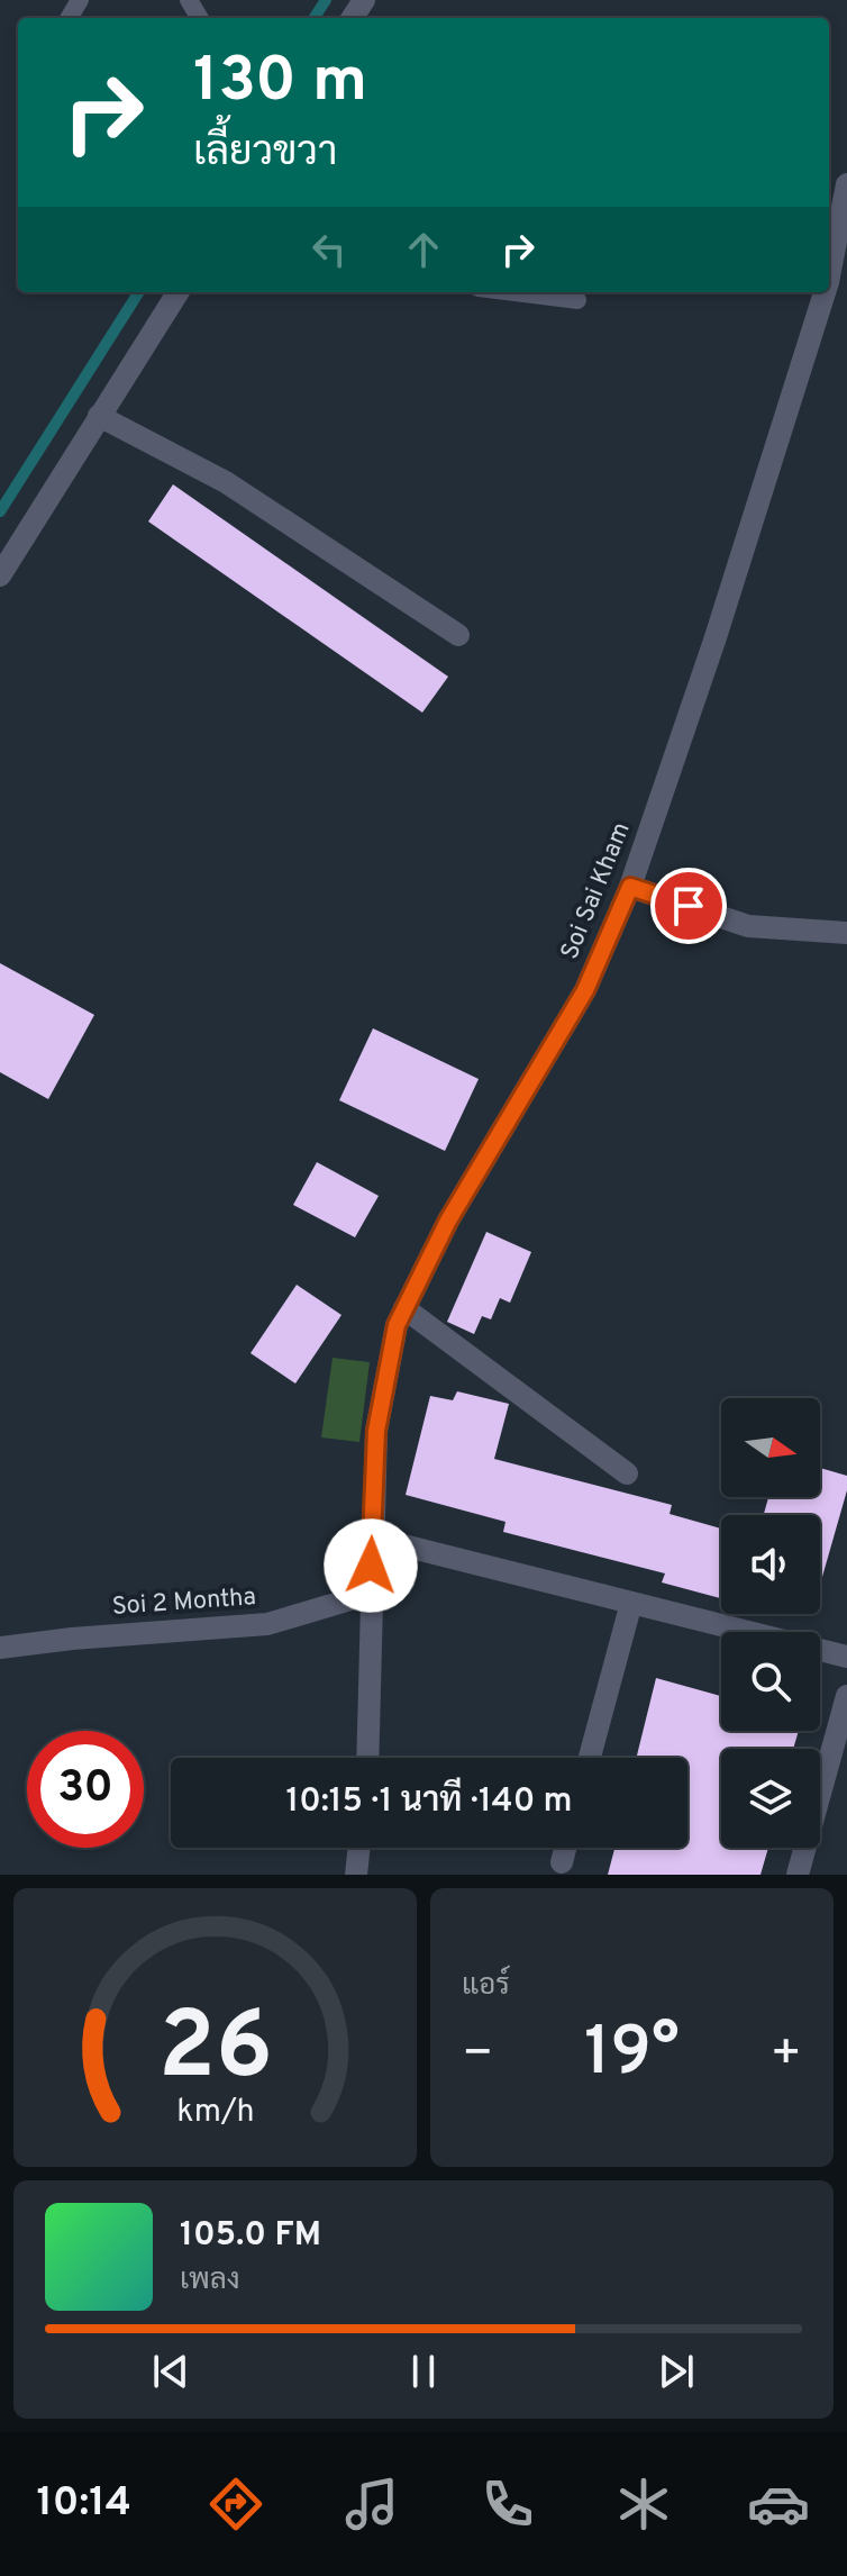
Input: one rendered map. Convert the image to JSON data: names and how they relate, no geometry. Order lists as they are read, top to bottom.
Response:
{
  "streets": {
    "street": ["Soi Sai Kham", "Soi 2 Montha"]
  },
  "crossings": [
    ["Soi Sai Kham", "Soi 2 Montha"]
  ],
  "north": "right",
  "page": {
    "turn": ["130 m", "เลี้ยวขวา"],
    "limit": "30",
    "trip": "10:15 · 1 นาที · 140 m",
    "tile": "แอร์",
    "heat": ["−", "19°", "+"],
    "song": ["105.0 FM", "เพลง"],
    "tabs": "10:14",
    "gauge": ["26", "km/h"]
  }
}
